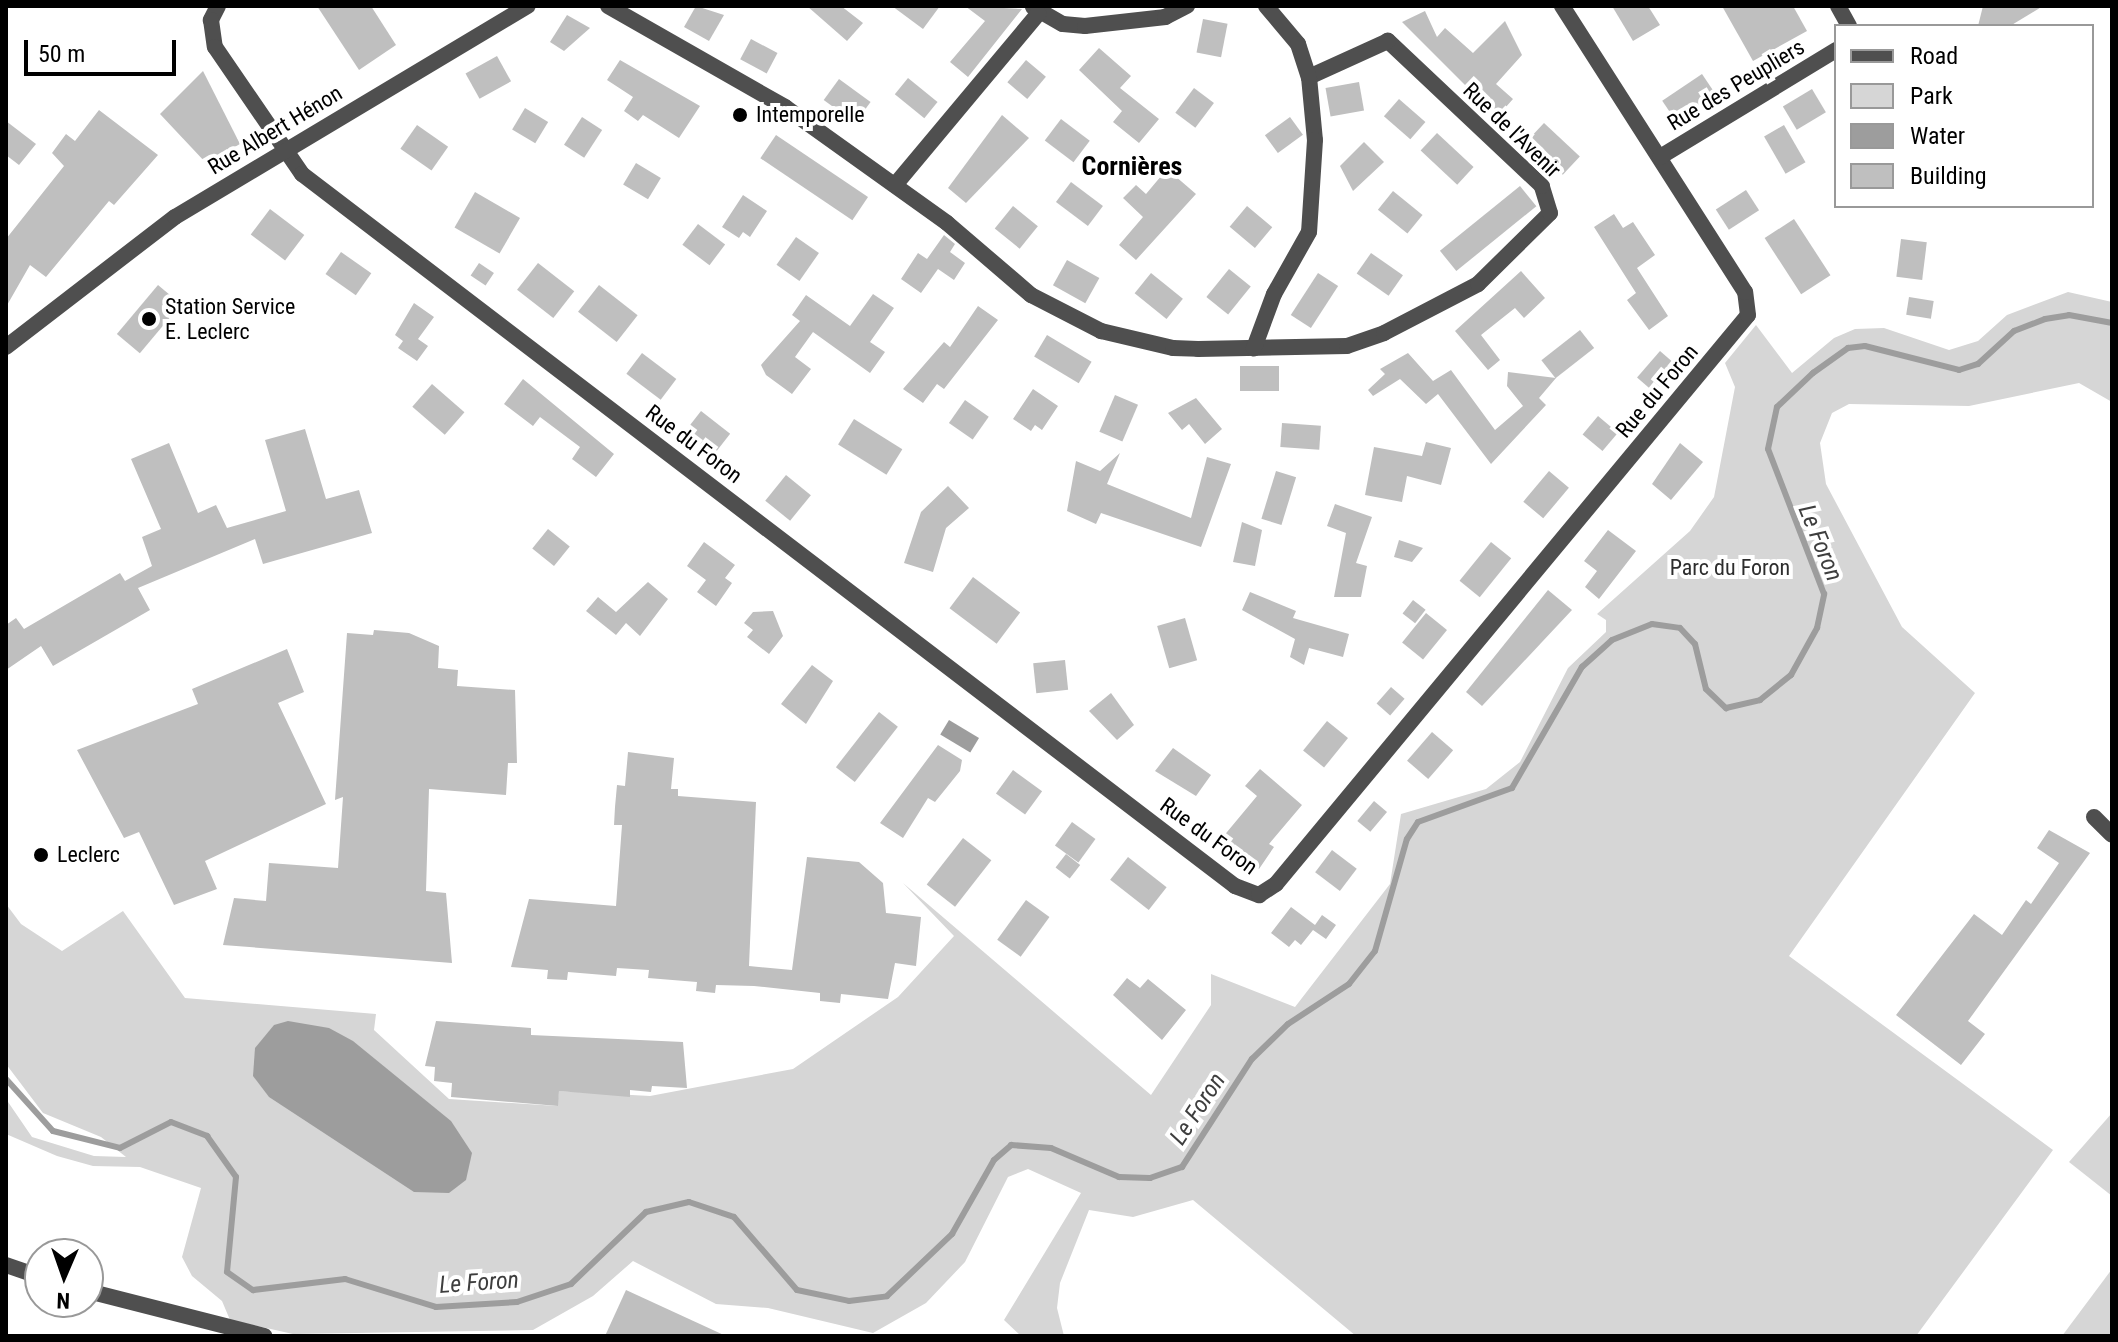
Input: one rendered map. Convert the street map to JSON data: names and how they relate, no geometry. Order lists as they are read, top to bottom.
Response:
{
  "streets": {
    "street": [
      "Rue des Peupliers",
      "Rue Albert Hénon",
      "Rue de l'Avenir",
      "Rue du Foron"
    ]
  },
  "crossings": [
    ["Rue des Peupliers", "Rue du Foron"],
    ["Rue Albert Hénon", "Rue du Foron"]
  ],
  "districts": ["Cornières"],
  "water": ["Le Foron"],
  "parks": ["Parc du Foron"],
  "places": ["Intemporelle", "Station Service E. Leclerc", "Leclerc"],
  "legend": [
    "Road",
    "Park",
    "Water",
    "Building"
  ],
  "scale_bar": "50 m",
  "north": "bottom"
}
